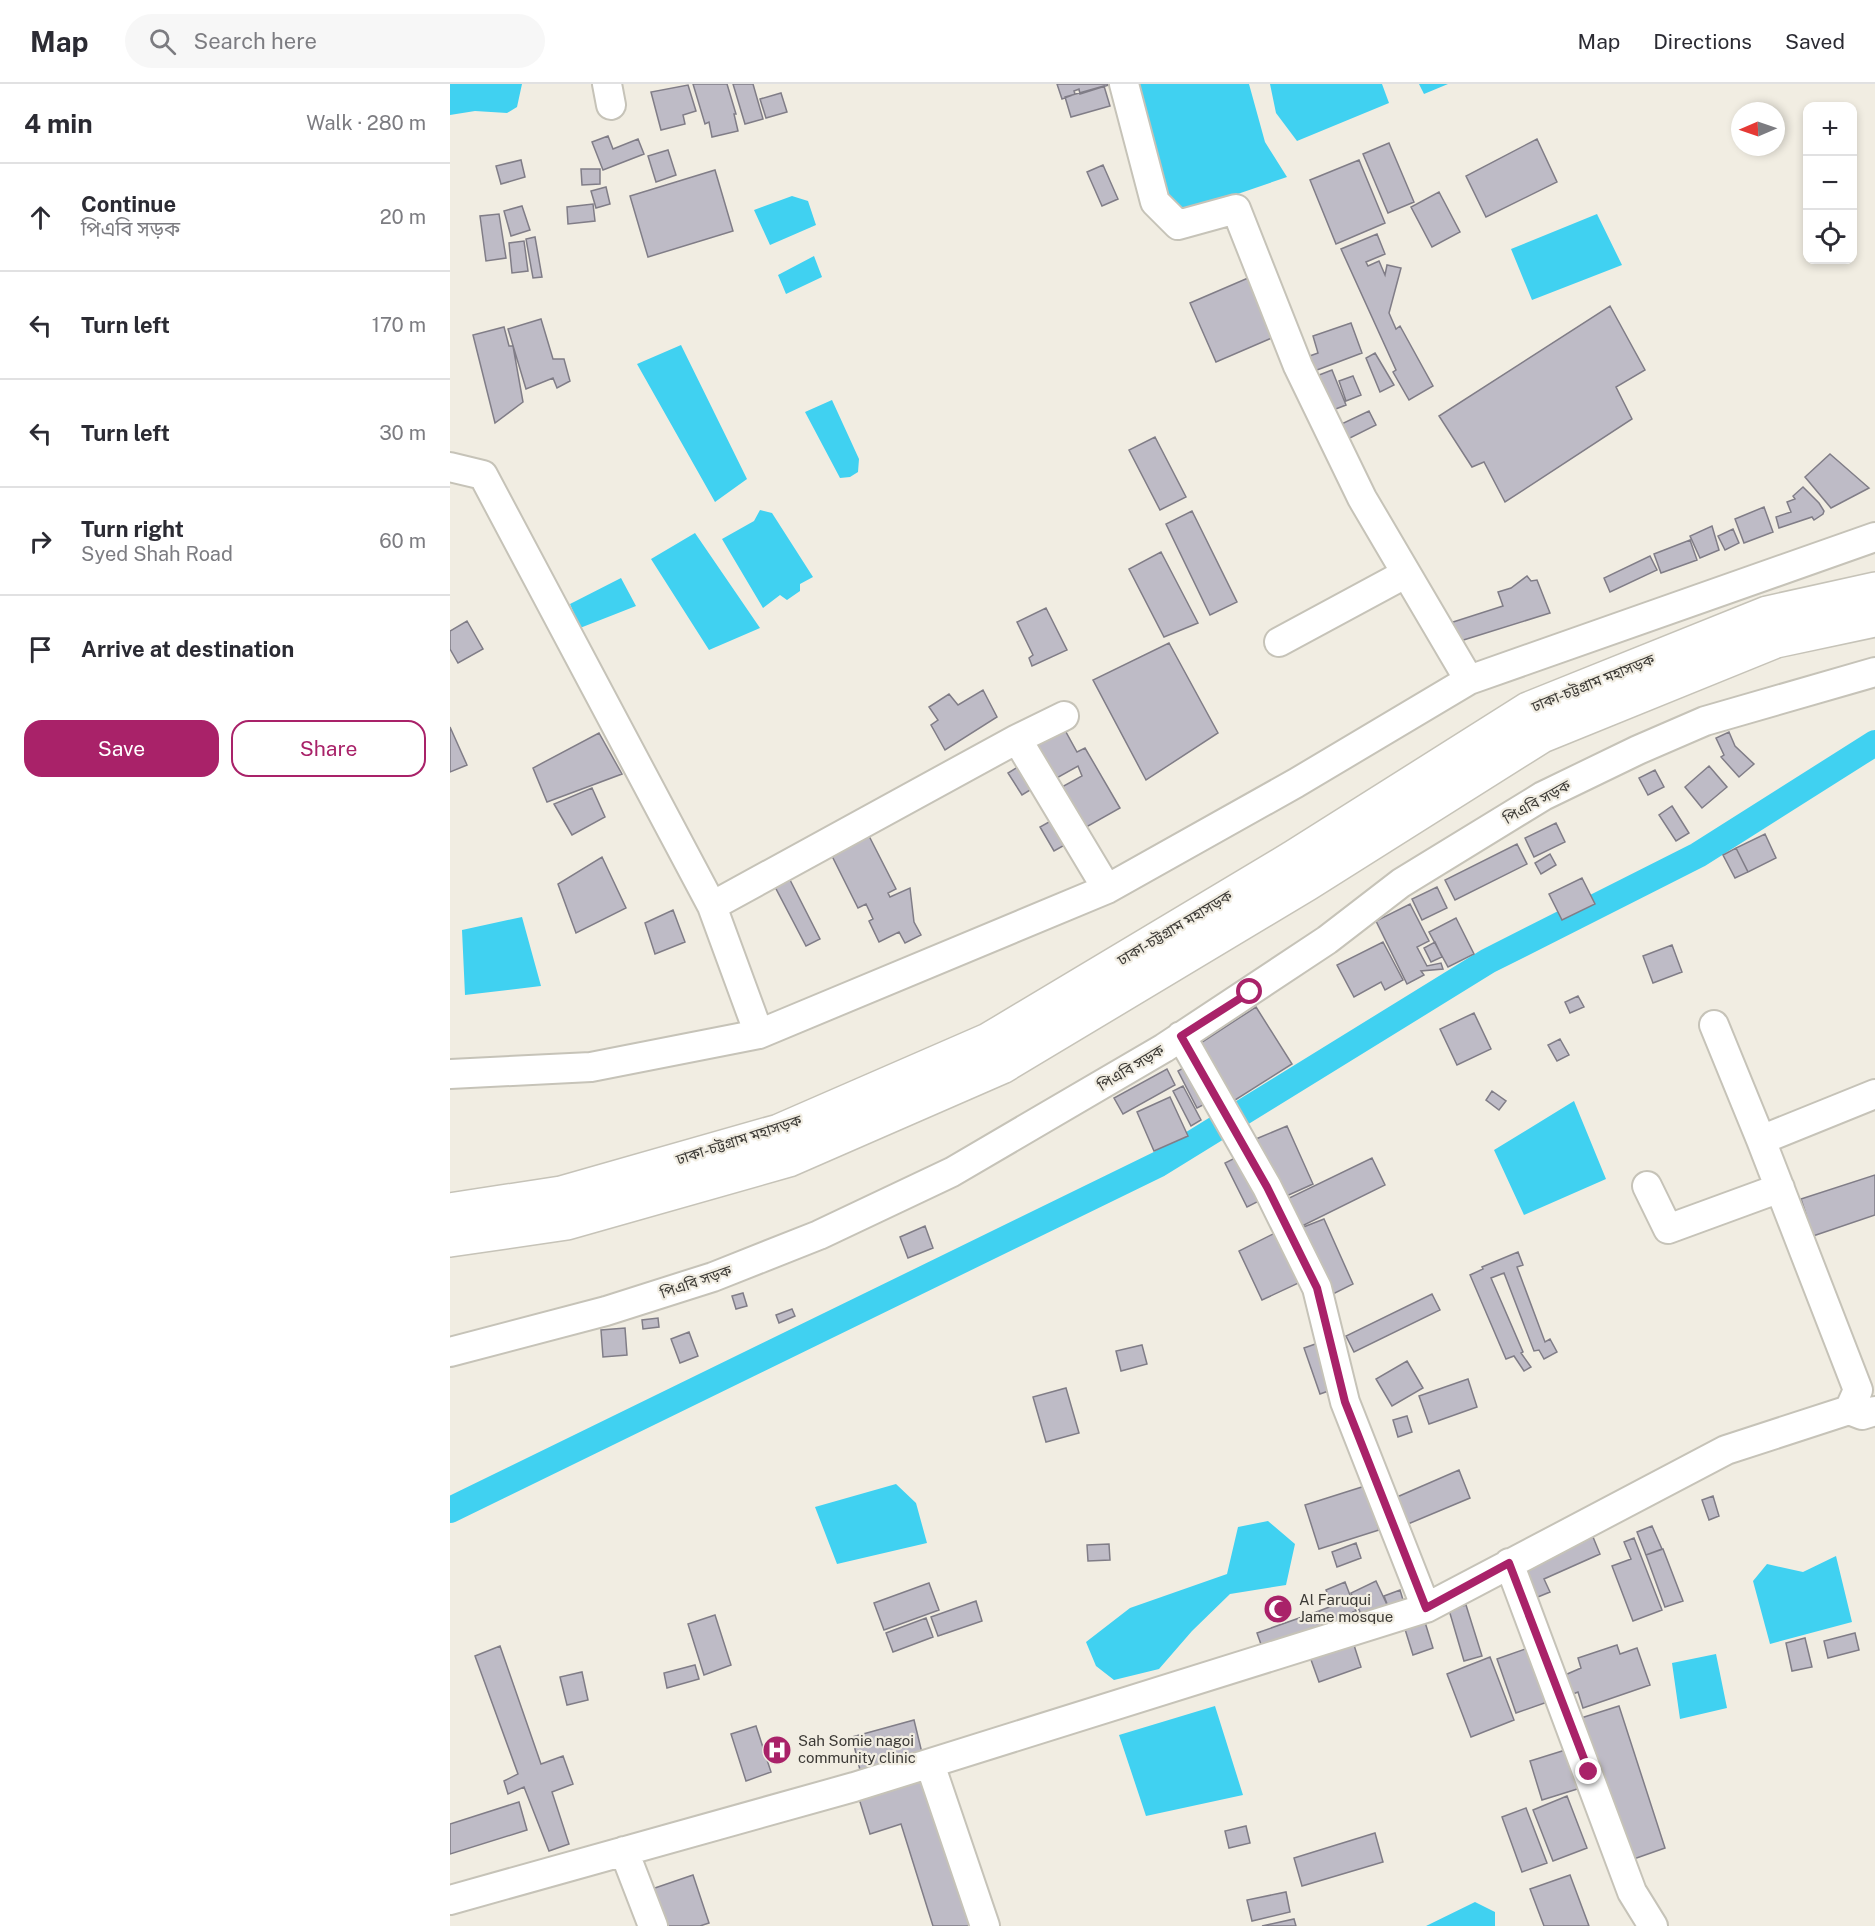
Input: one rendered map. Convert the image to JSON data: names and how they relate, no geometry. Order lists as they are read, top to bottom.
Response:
{
  "streets": {
    "highway": ["ঢাকা-চট্টগ্রাম মহাসড়ক"],
    "street": ["পিএবি সড়ক"]
  },
  "places": {
    "mosque": ["Al Faruqui Jame mosque"],
    "hospital": ["Sah Somie nagoi community clinic"]
  },
  "north": "left",
  "page": {
    "header": "Map",
    "search": "Search here",
    "nav": ["Map", "Directions", "Saved"],
    "heading": ["4 min", "Walk · 280 m"],
    "map_buttons": ["+", "−"],
    "list": [
      ["Continue", "পিএবি সড়ক", "20 m"],
      ["Turn left", "170 m"],
      ["Turn left", "30 m"],
      ["Turn right", "Syed Shah Road", "60 m"],
      "Arrive at destination"
    ],
    "buttons": ["Save", "Share"]
  }
}
